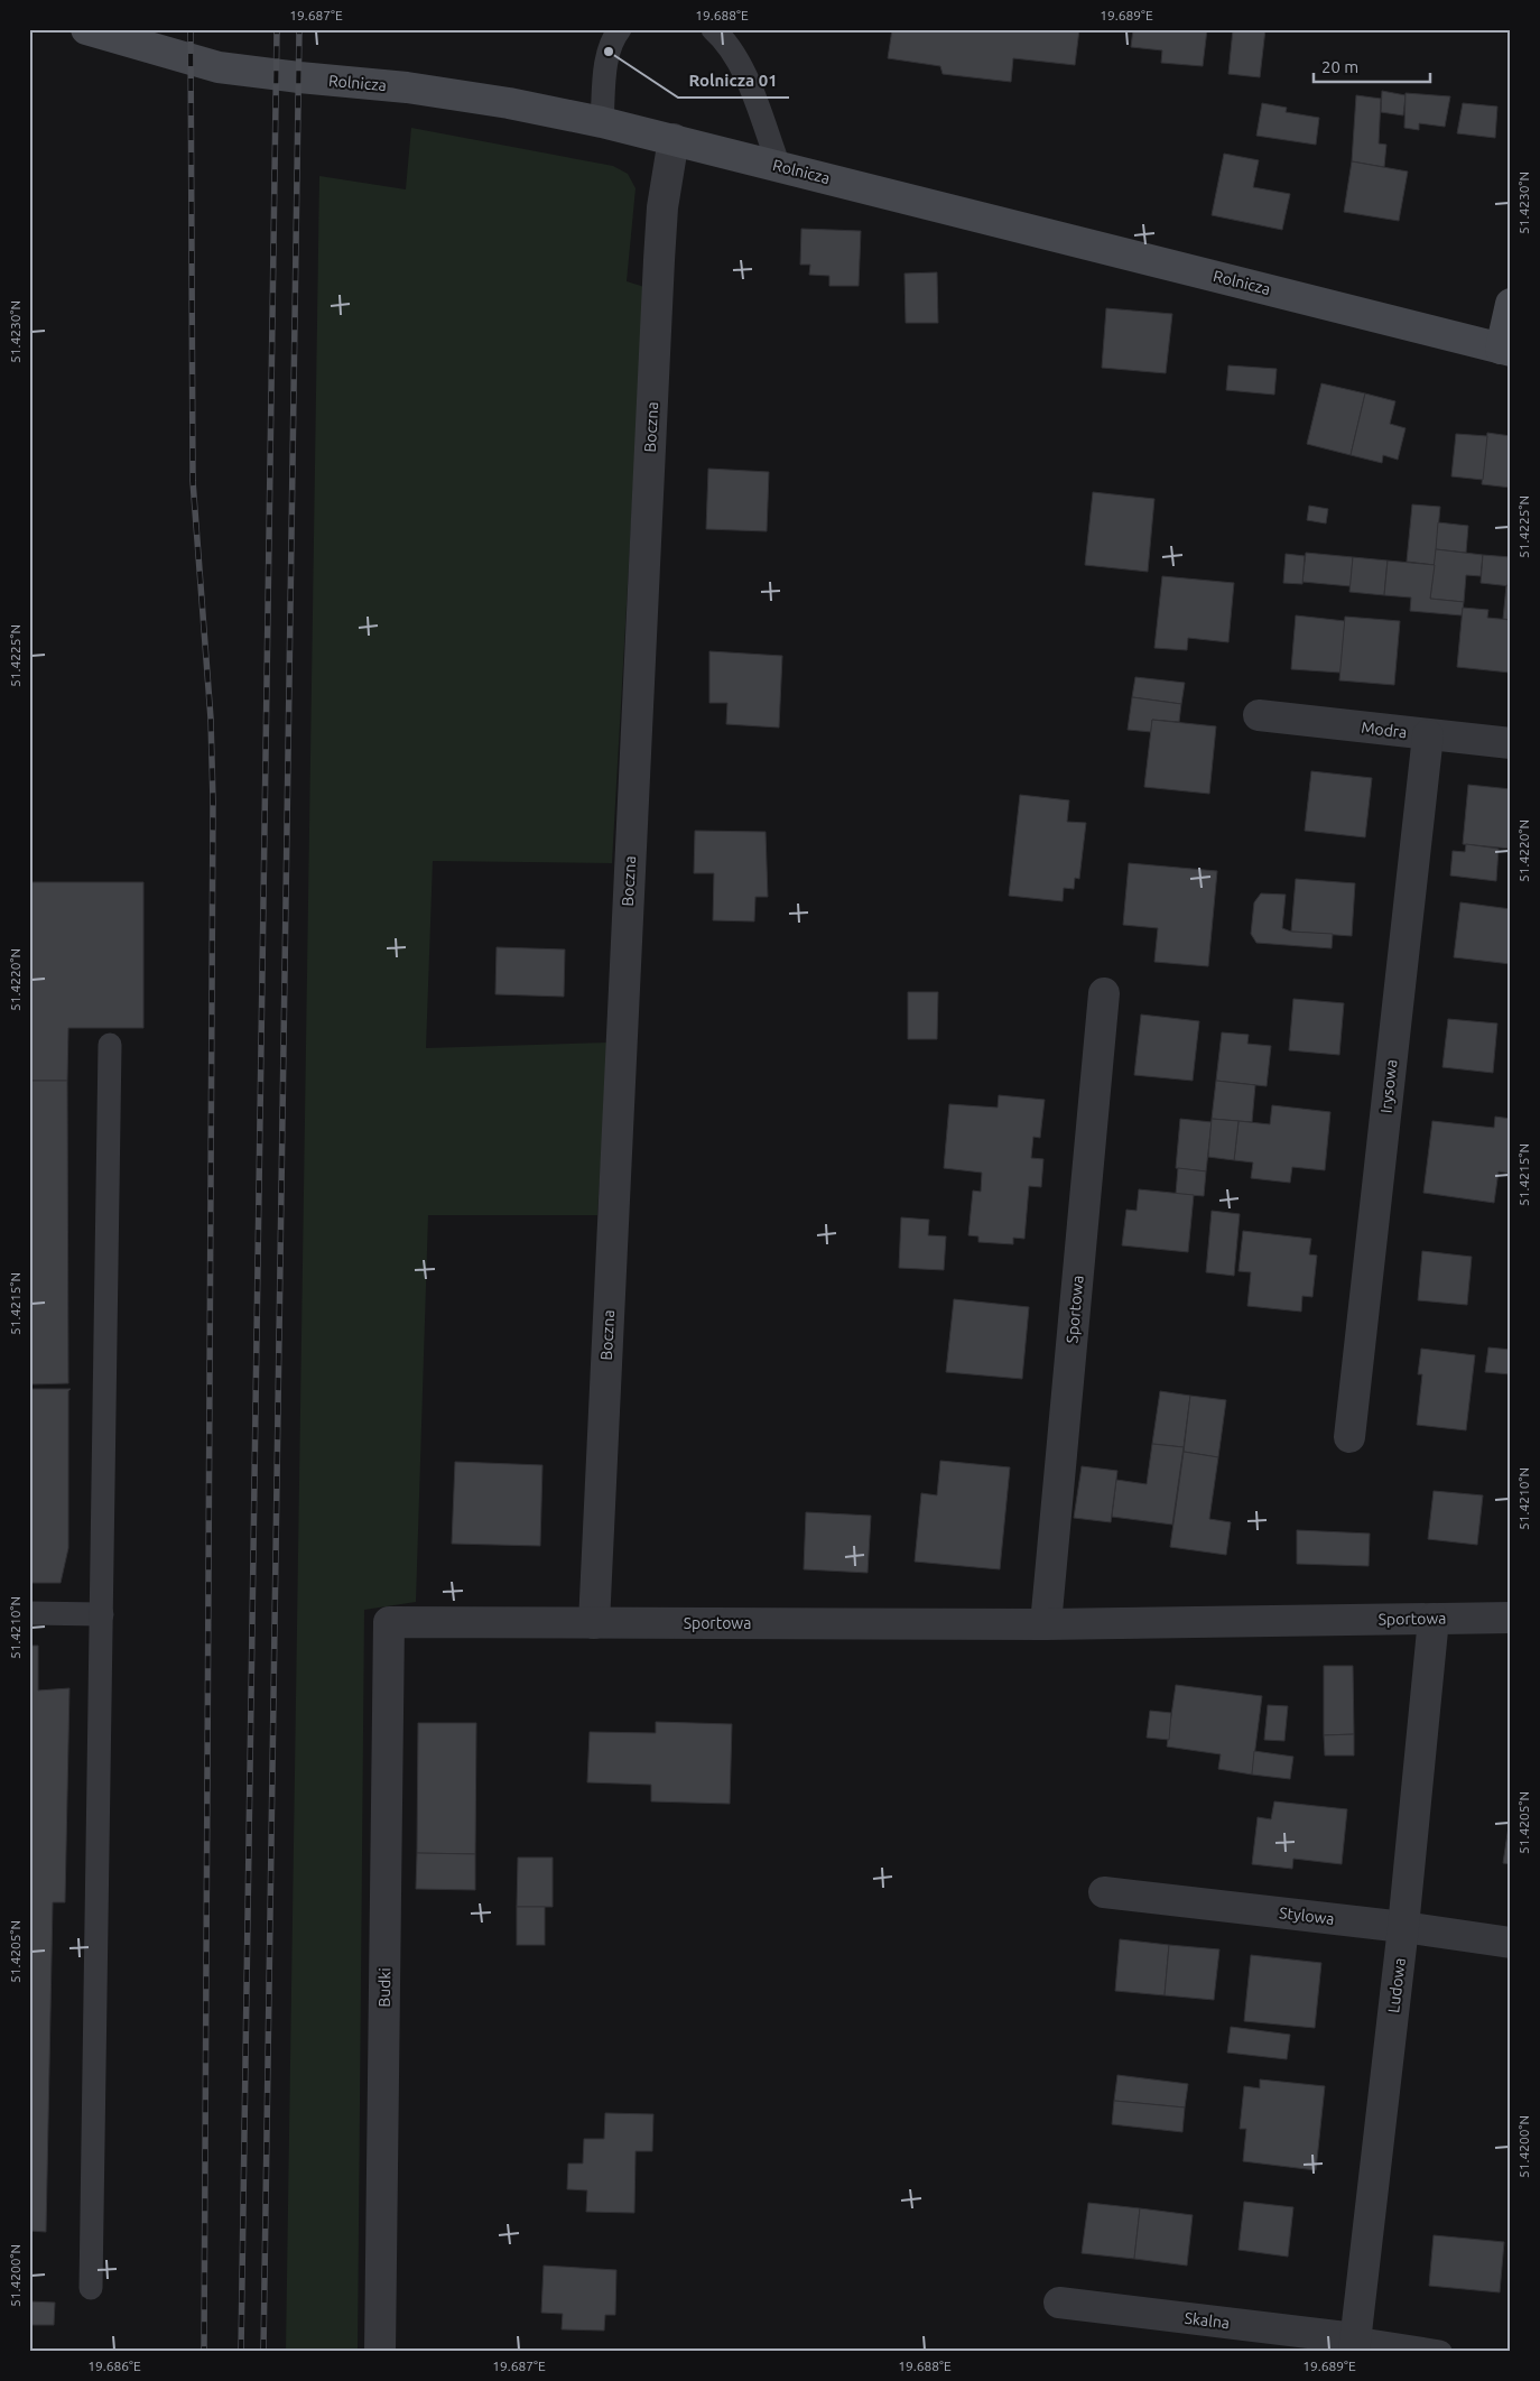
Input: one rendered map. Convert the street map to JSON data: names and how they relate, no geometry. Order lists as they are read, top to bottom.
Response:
{
  "streets": {
    "street": [
      "Rolnicza",
      "Boczna",
      "Modra",
      "Irysowa",
      "Sportowa",
      "Stylowa",
      "Ludowa",
      "Budki",
      "Skalna"
    ]
  },
  "crossings": [
    ["Rolnicza", "Boczna"],
    ["Boczna", "Sportowa"],
    ["Modra", "Irysowa"],
    ["Sportowa", "Ludowa"],
    ["Sportowa", "Budki"],
    ["Stylowa", "Ludowa"],
    ["Ludowa", "Skalna"]
  ],
  "places": ["Rolnicza 01"],
  "scale_bar": "20 m",
  "coordinates": [
    "19.687°E",
    "19.688°E",
    "19.689°E",
    "51.4230°N",
    "51.4225°N",
    "51.4220°N",
    "51.4215°N",
    "51.4210°N",
    "51.4205°N",
    "51.4200°N",
    "19.686°E"
  ]
}
